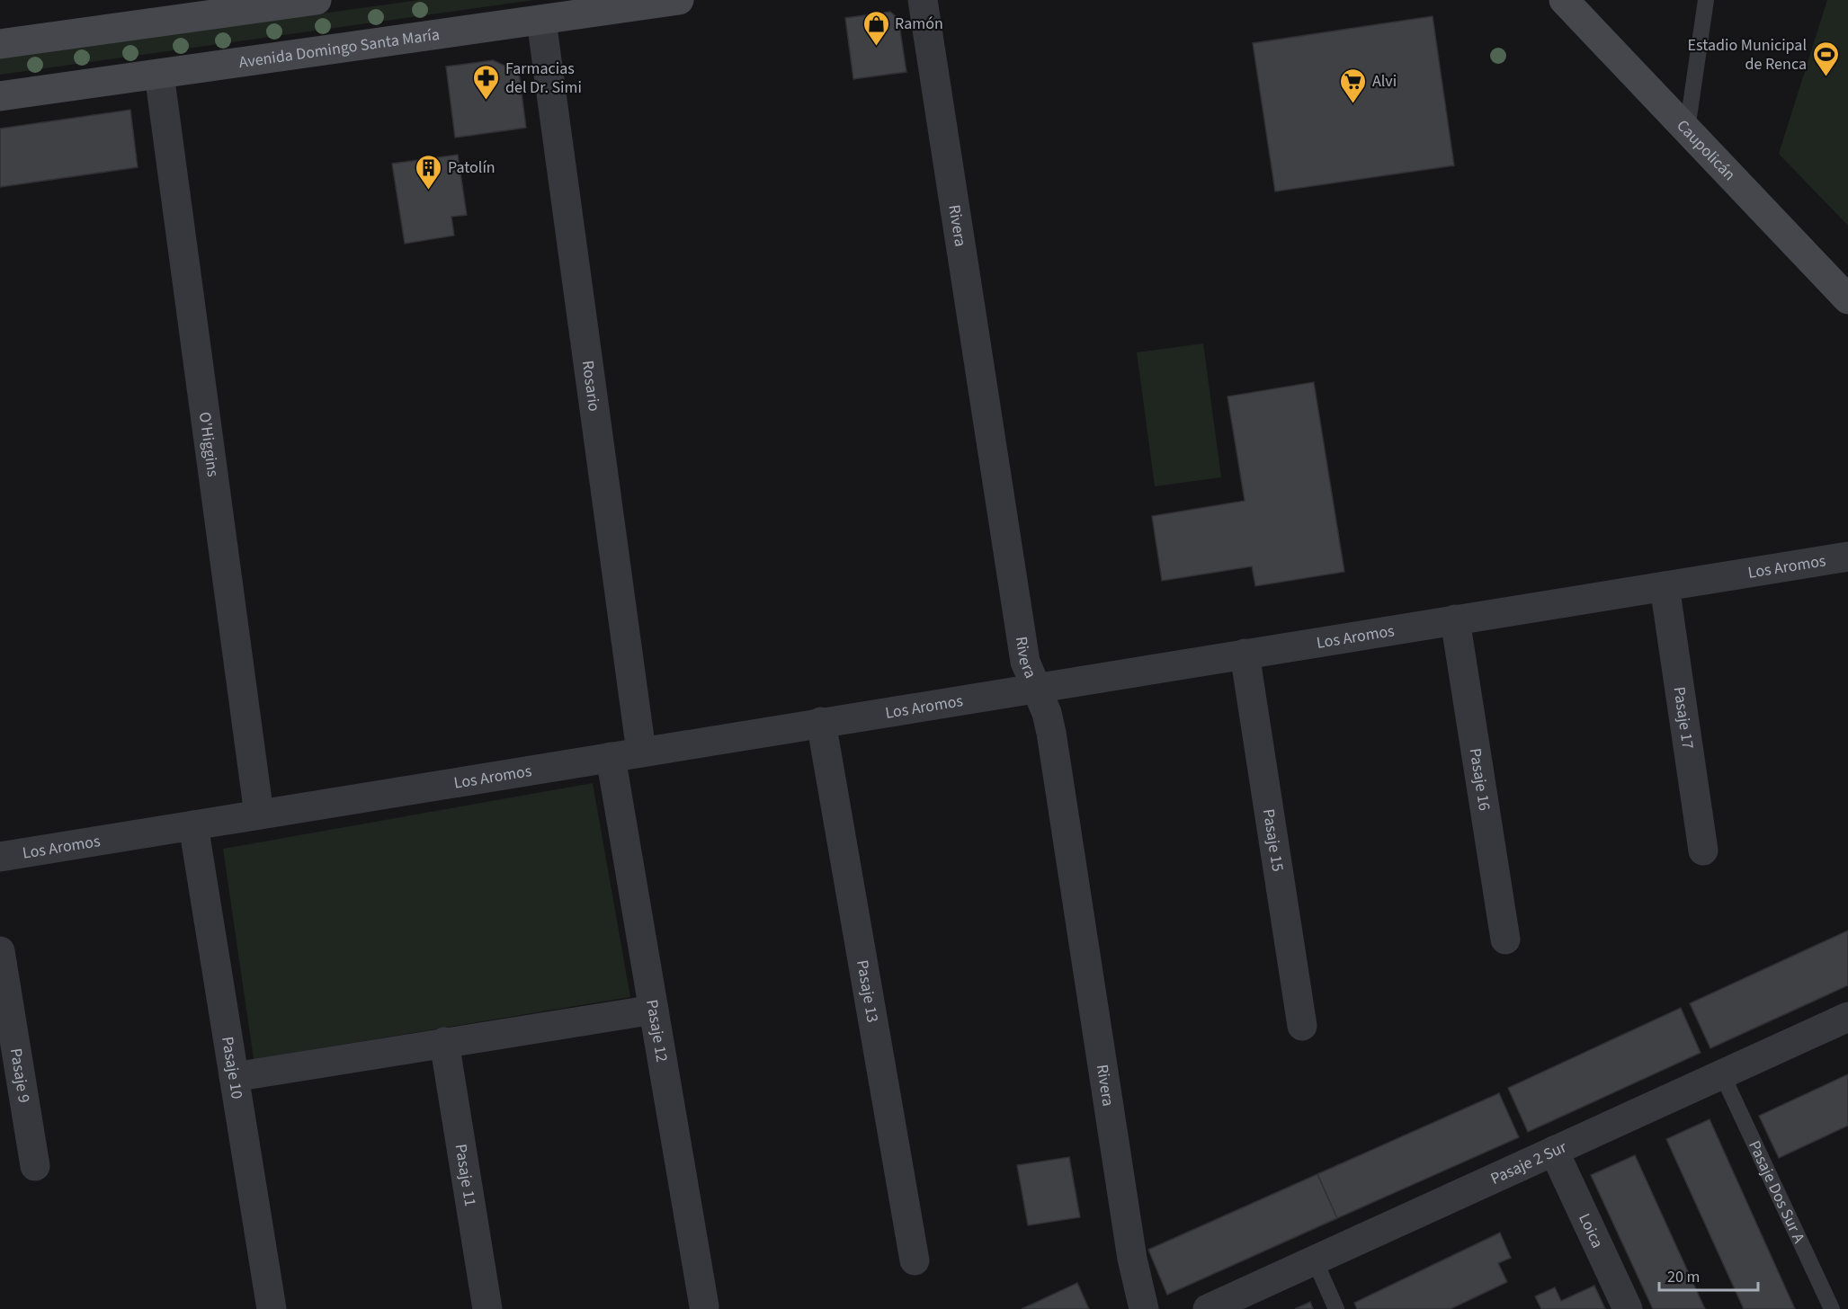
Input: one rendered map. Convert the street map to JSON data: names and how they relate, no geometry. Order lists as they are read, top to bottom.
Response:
{
  "streets": {
    "main road": ["Avenida Domingo Santa María", "Caupolicán"],
    "street": [
      "Rivera",
      "Rosario",
      "O'Higgins",
      "Los Aromos",
      "Pasaje 17",
      "Pasaje 16",
      "Pasaje 15",
      "Pasaje 13",
      "Pasaje 12",
      "Pasaje 10",
      "Pasaje 9",
      "Pasaje 2 Sur",
      "Pasaje 11",
      "Loica"
    ],
    "lane": ["Pasaje Dos Sur A"]
  },
  "crossings": [
    ["Avenida Domingo Santa María", "Rosario"],
    ["Avenida Domingo Santa María", "O'Higgins"],
    ["Rivera", "Los Aromos"],
    ["Rosario", "Los Aromos"],
    ["O'Higgins", "Los Aromos"],
    ["Los Aromos", "Pasaje 17"],
    ["Los Aromos", "Pasaje 16"],
    ["Los Aromos", "Pasaje 15"],
    ["Los Aromos", "Pasaje 13"],
    ["Los Aromos", "Pasaje 12"],
    ["Los Aromos", "Pasaje 10"],
    ["Pasaje 2 Sur", "Pasaje Dos Sur A"],
    ["Pasaje 2 Sur", "Loica"]
  ],
  "places": {
    "shop": ["Ramón"],
    "sports": ["Estadio Municipal de Renca"],
    "pharmacy": ["Farmacias del Dr. Simi"],
    "supermarket": ["Alvi"],
    "building": ["Patolín"]
  },
  "scale_bar": "20 m"
}
